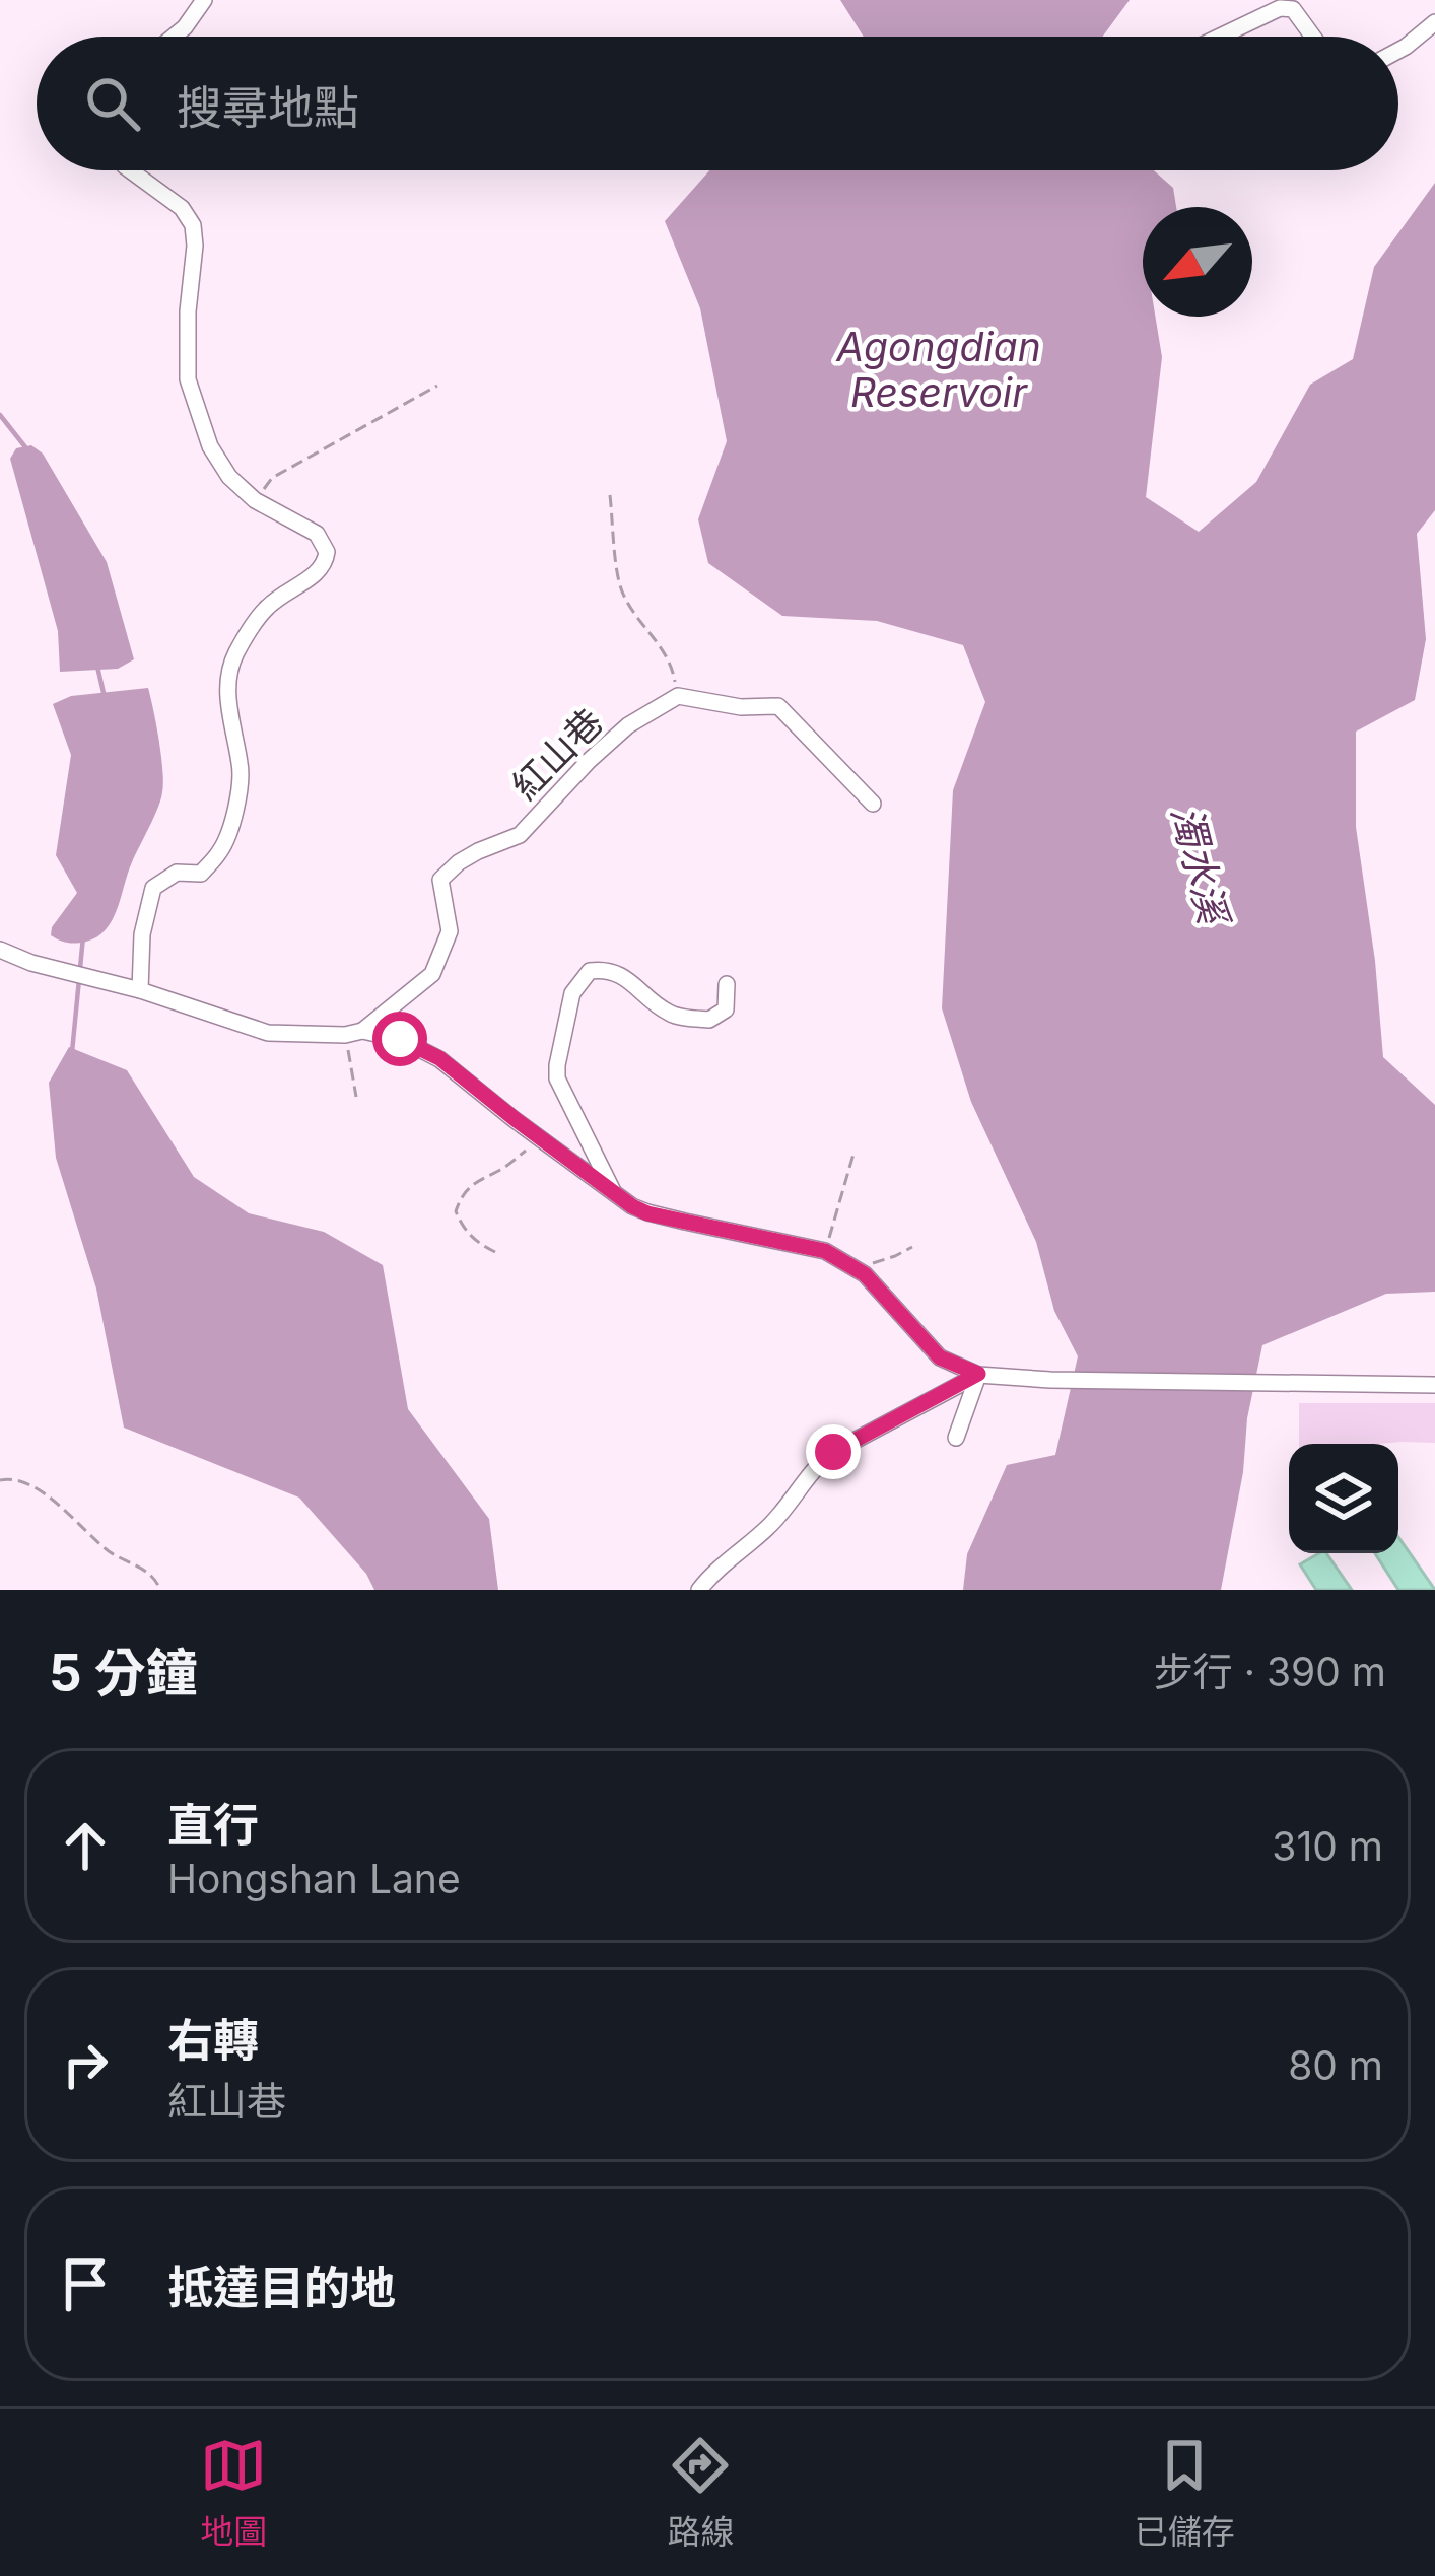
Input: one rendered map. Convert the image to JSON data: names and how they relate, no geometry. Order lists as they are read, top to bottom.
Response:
{
  "streets": {
    "street": ["紅山巷"]
  },
  "water": ["Agongdian Reservoir", "濁水溪"],
  "north": "bottom left",
  "page": {
    "search": "搜尋地點",
    "heading": ["5 分鐘", "步行 · 390 m"],
    "list": [
      ["直行", "Hongshan Lane", "310 m"],
      ["右轉", "紅山巷", "80 m"],
      "抵達目的地"
    ],
    "nav": ["地圖", "路線", "已儲存"]
  }
}
